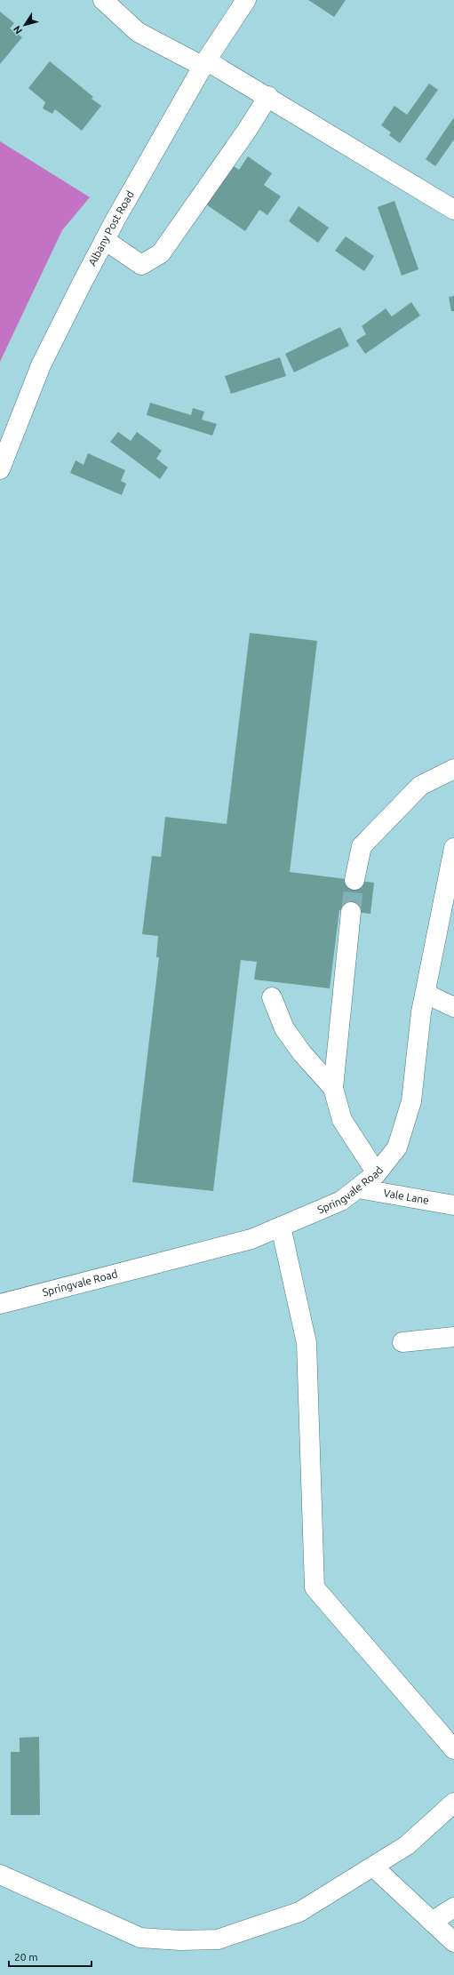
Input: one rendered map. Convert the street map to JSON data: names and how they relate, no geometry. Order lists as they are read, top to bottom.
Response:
{
  "streets": {
    "street": ["Albany Post Road", "Springvale Road", "Vale Lane"]
  },
  "crossings": [
    ["Springvale Road", "Vale Lane"]
  ],
  "scale_bar": "20 m",
  "north": "bottom left"
}
